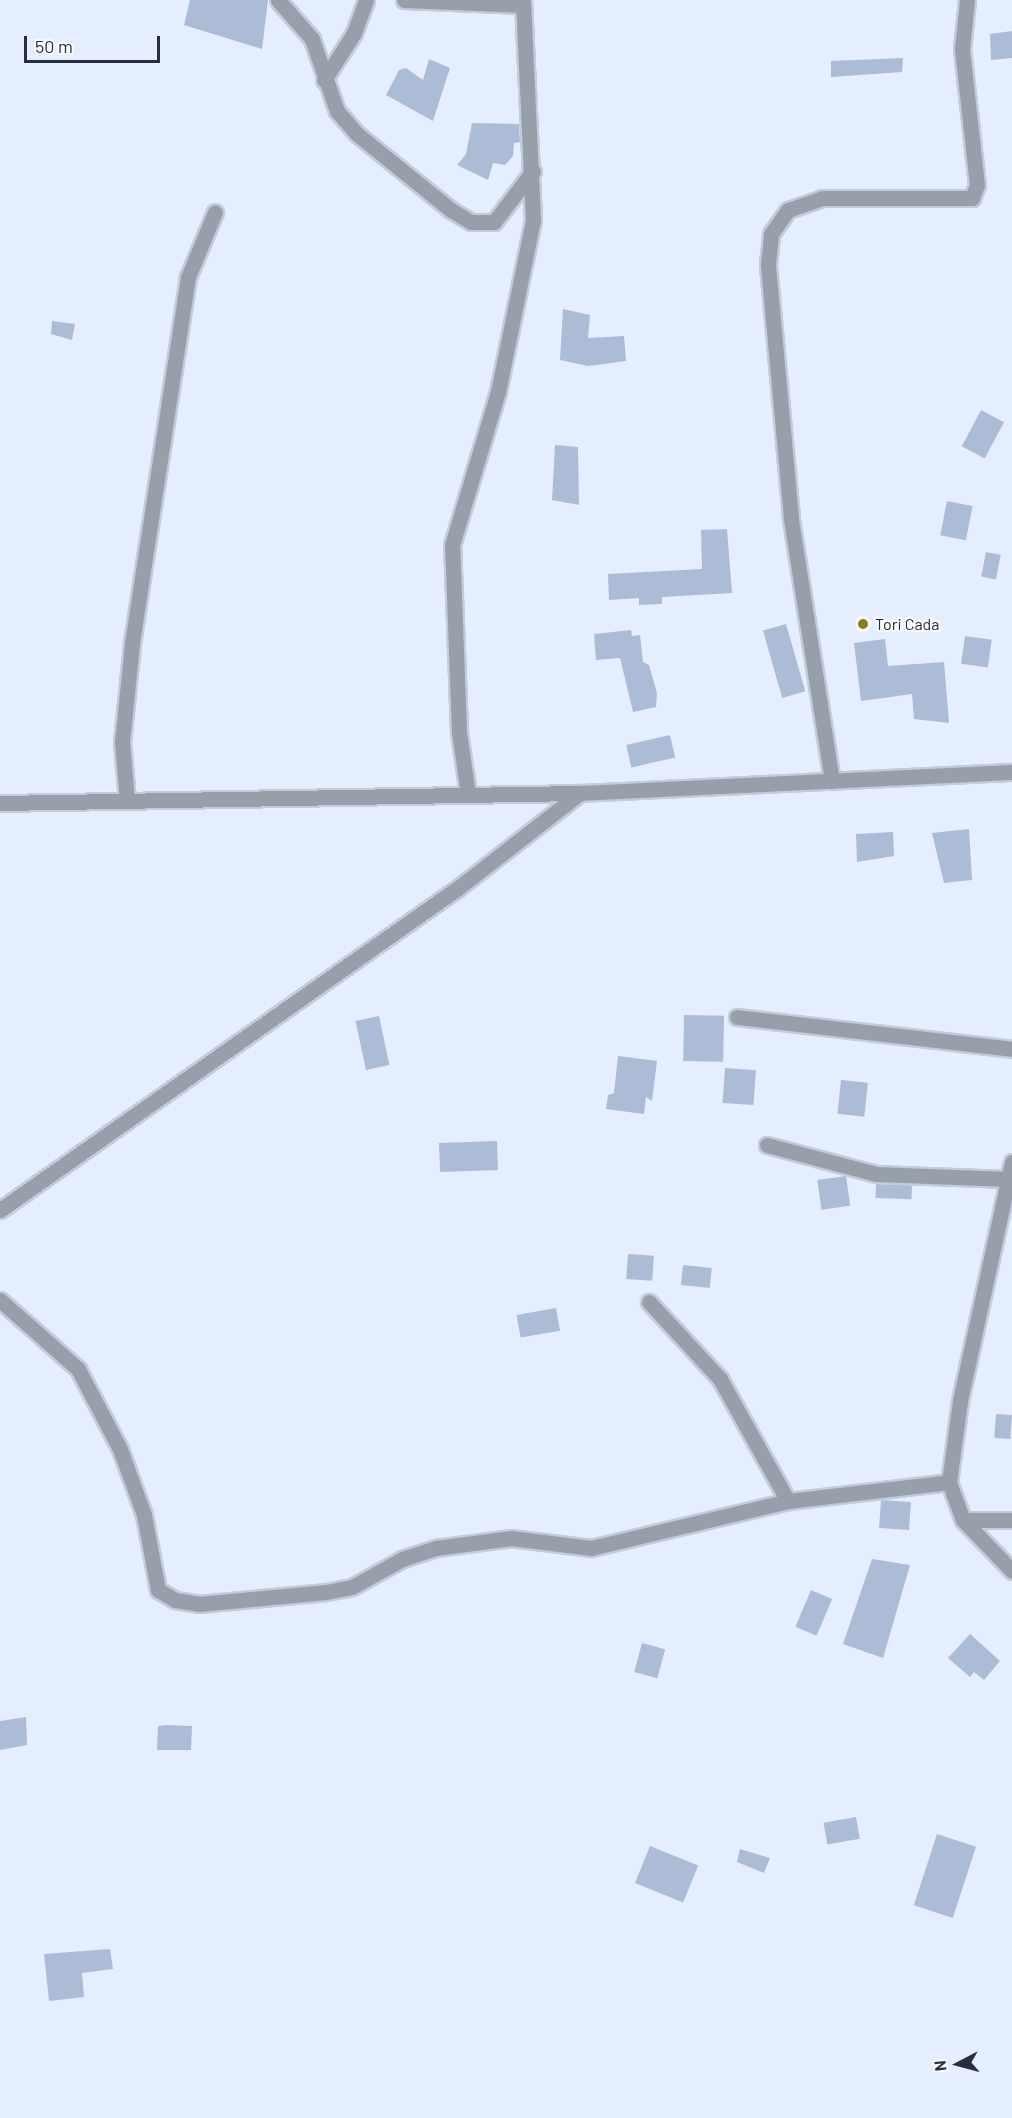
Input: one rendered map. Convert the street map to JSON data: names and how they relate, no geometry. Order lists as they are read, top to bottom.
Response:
{
  "places": ["Tori Cada"],
  "scale_bar": "50 m",
  "north": "left"
}
